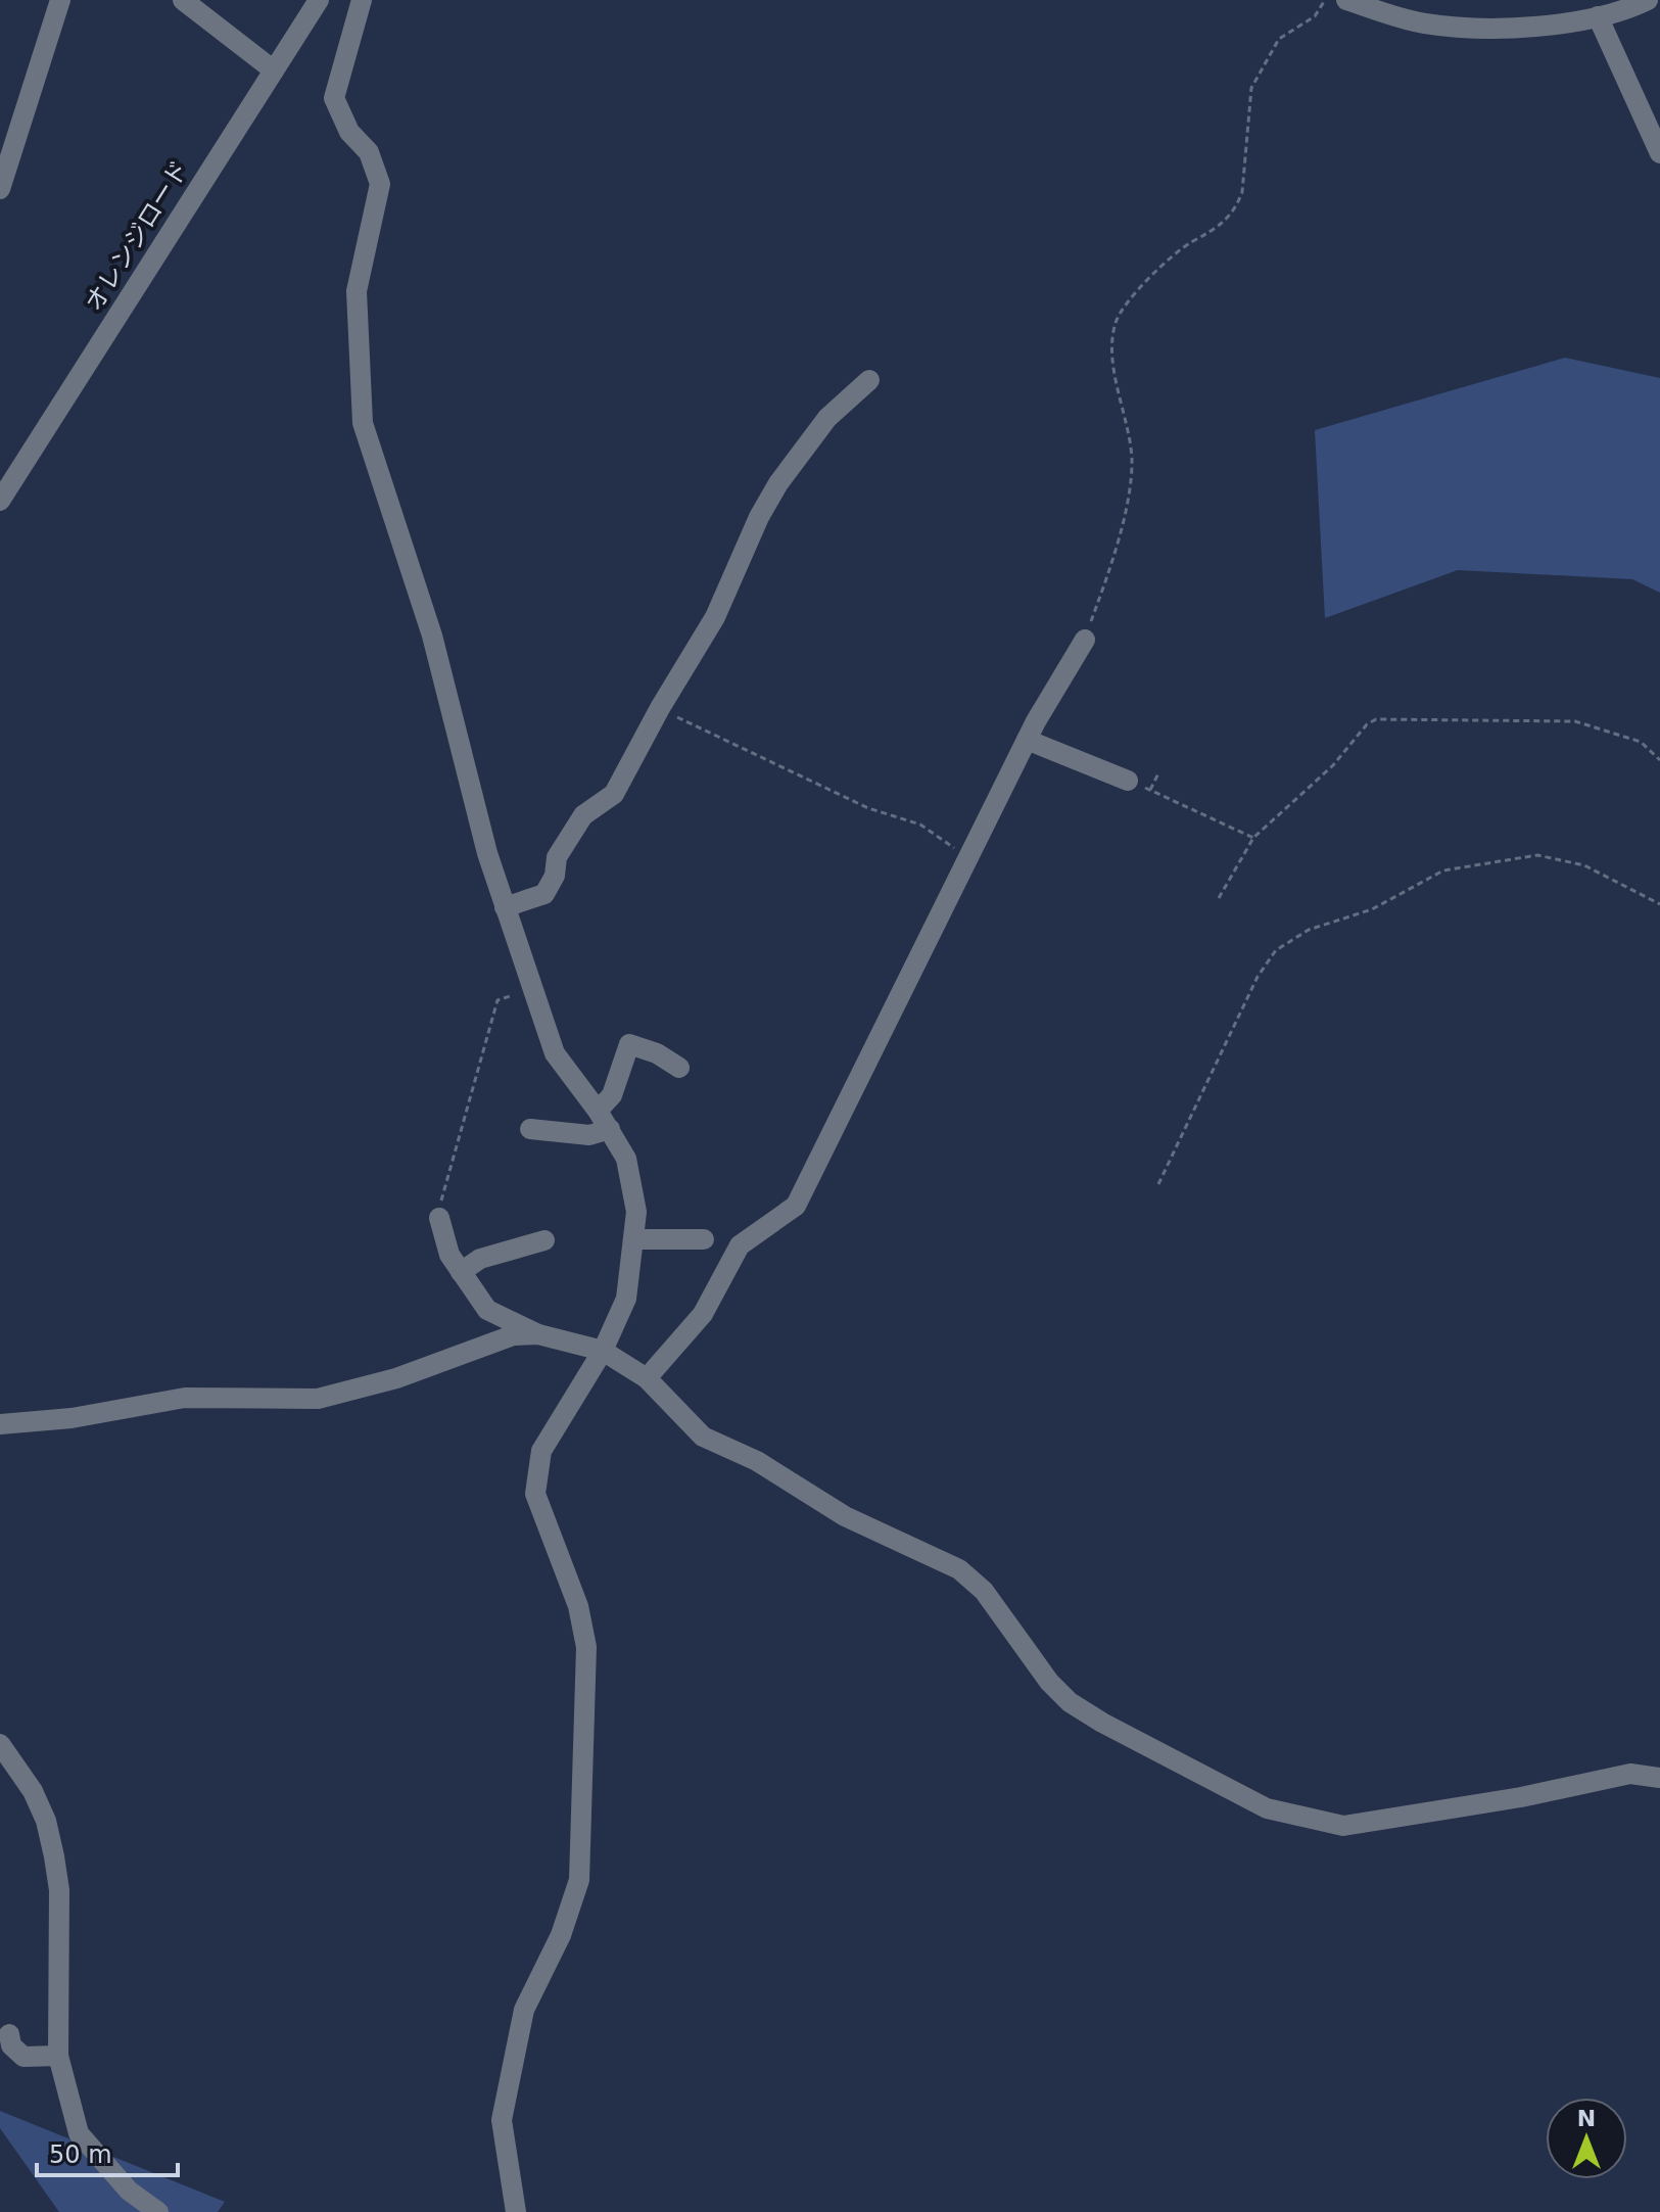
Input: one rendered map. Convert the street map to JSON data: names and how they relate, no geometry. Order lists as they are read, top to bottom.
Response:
{
  "streets": {
    "street": ["オレンジロード"]
  },
  "scale_bar": "50 m",
  "north": "top"
}
